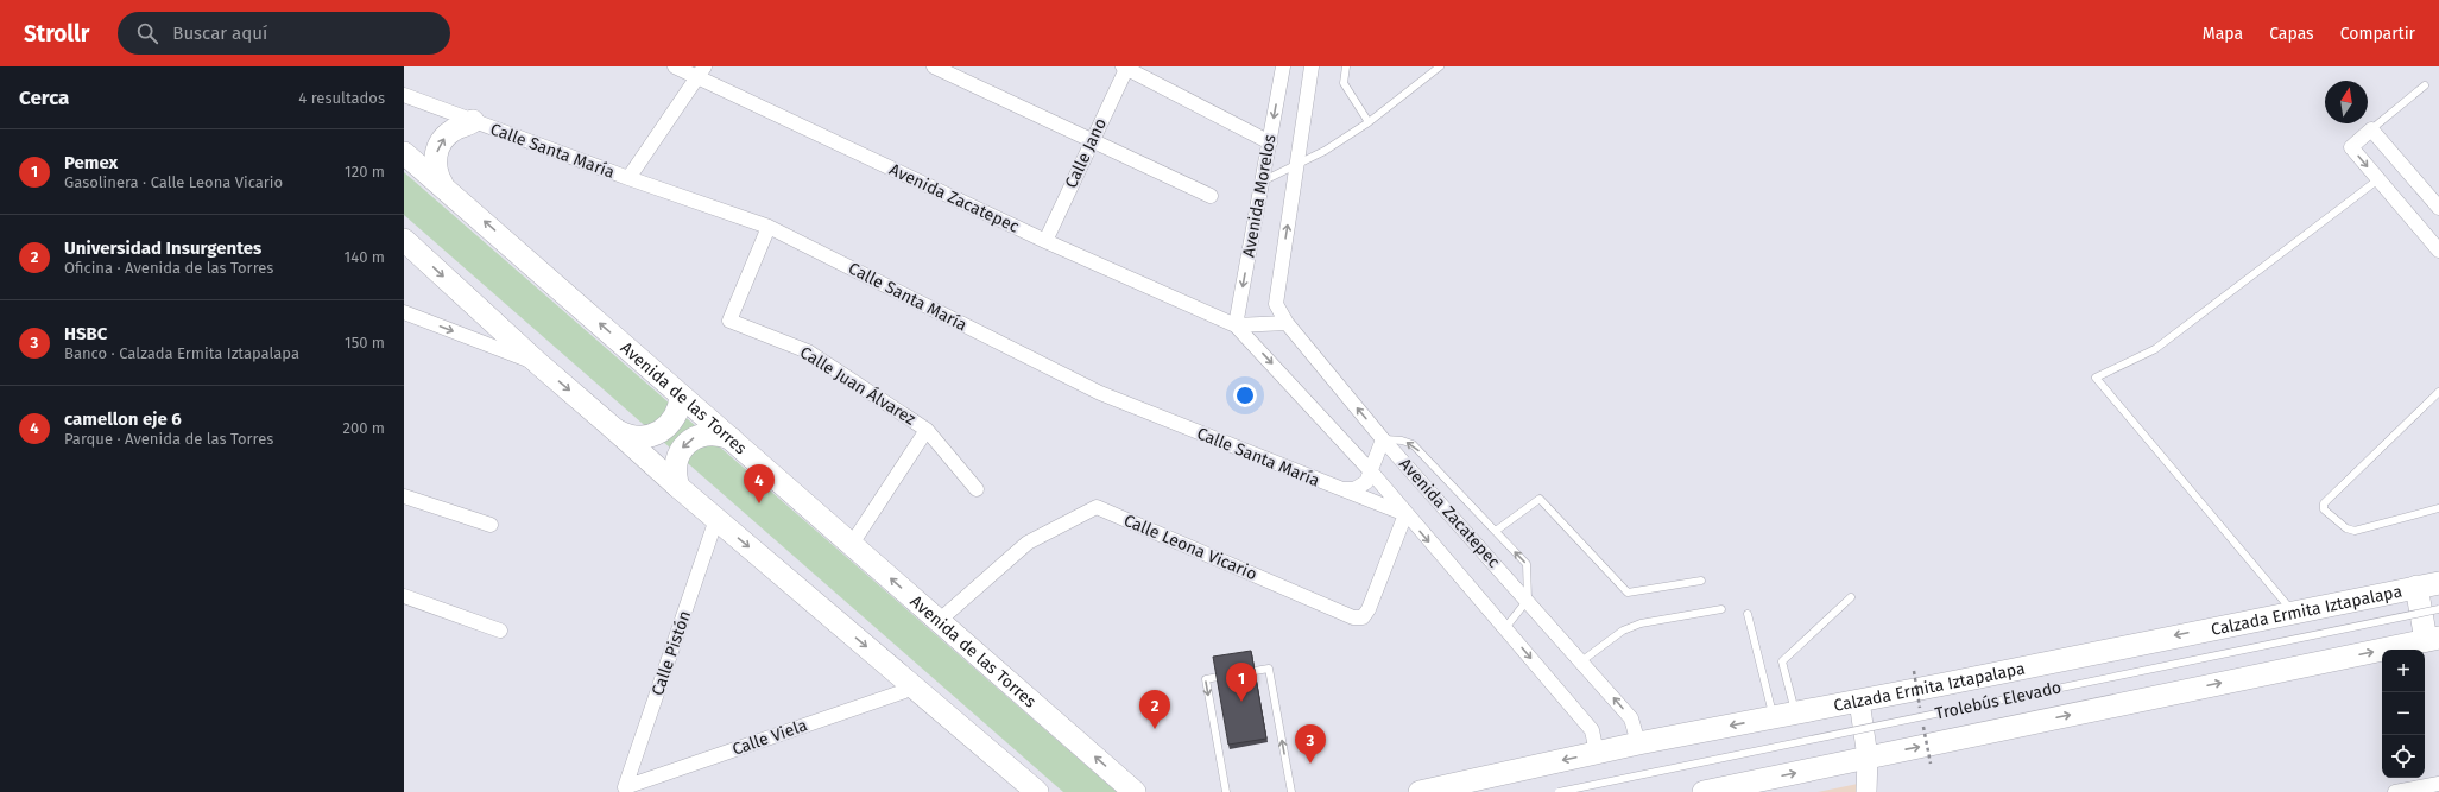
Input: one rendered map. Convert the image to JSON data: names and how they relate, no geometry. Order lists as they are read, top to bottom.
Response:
{
  "streets": {
    "main road": ["Avenida de las Torres", "Calzada Ermita Iztapalapa"],
    "street": [
      "Calle Santa María",
      "Calle Jano",
      "Avenida Morelos",
      "Avenida Zacatepec",
      "Calle Juan Álvarez",
      "Calle Leona Vicario",
      "Calle Pistón",
      "Calle Viela"
    ],
    "lane": ["Trolebús Elevado"]
  },
  "crossings": [
    ["Calle Santa María", "Avenida Zacatepec"],
    ["Calle Santa María", "Calle Juan Álvarez"],
    ["Calle Santa María", "Calle Leona Vicario"],
    ["Calle Jano", "Avenida Zacatepec"],
    ["Avenida Morelos", "Avenida Zacatepec"],
    ["Avenida Zacatepec", "Calle Leona Vicario"],
    ["Avenida Zacatepec", "Calzada Ermita Iztapalapa"],
    ["Calle Juan Álvarez", "Avenida de las Torres"],
    ["Avenida de las Torres", "Calle Leona Vicario"],
    ["Calle Pistón", "Calle Viela"]
  ],
  "north": "top",
  "page": {
    "header": "Strollr",
    "search": "Buscar aquí",
    "nav": ["Mapa", "Capas", "Compartir"],
    "heading": ["Cerca", "4 resultados"],
    "list": [
      {
        "mark": "1",
        "name": "Pemex",
        "note": "Gasolinera · Calle Leona Vicario",
        "value": "120 m"
      },
      {
        "mark": "2",
        "name": "Universidad Insurgentes",
        "note": "Oficina · Avenida de las Torres",
        "value": "140 m"
      },
      {
        "mark": "3",
        "name": "HSBC",
        "note": "Banco · Calzada Ermita Iztapalapa",
        "value": "150 m"
      },
      {
        "mark": "4",
        "name": "camellon eje 6",
        "note": "Parque · Avenida de las Torres",
        "value": "200 m"
      }
    ],
    "pins": [
      "4",
      "1",
      "2",
      "3"
    ],
    "map_buttons": ["+", "−"]
  }
}
